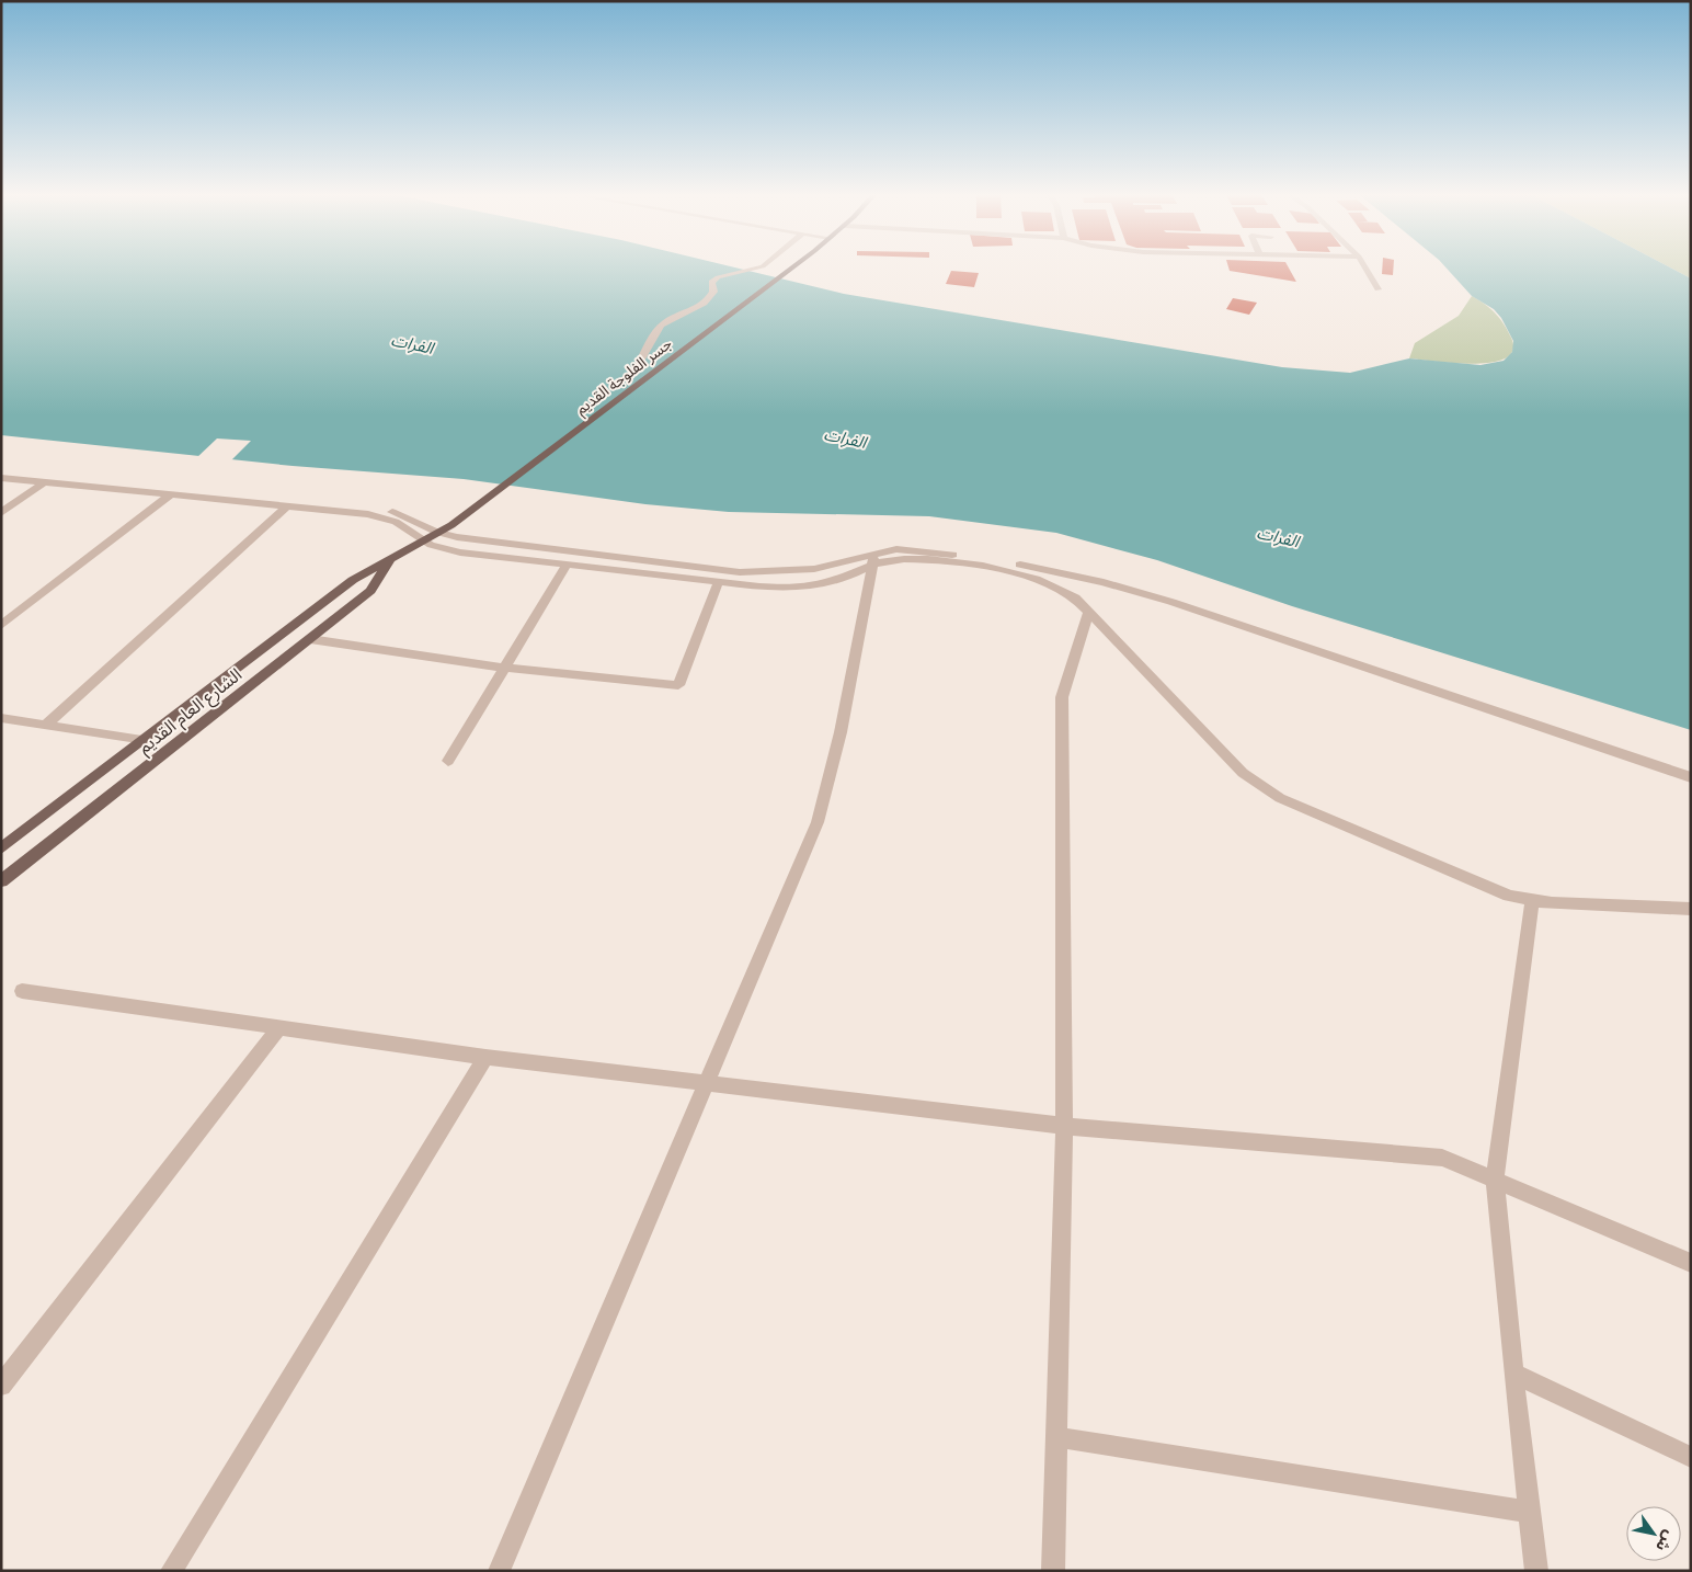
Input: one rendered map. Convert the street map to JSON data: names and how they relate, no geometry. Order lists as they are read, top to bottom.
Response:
{
  "streets": {
    "main road": ["جسر الفلوجة القديم", "الشارع العام القديم"]
  },
  "crossings": [
    ["جسر الفلوجة القديم", "الشارع العام القديم"]
  ],
  "water": ["الفرات"],
  "north": "bottom right"
}
